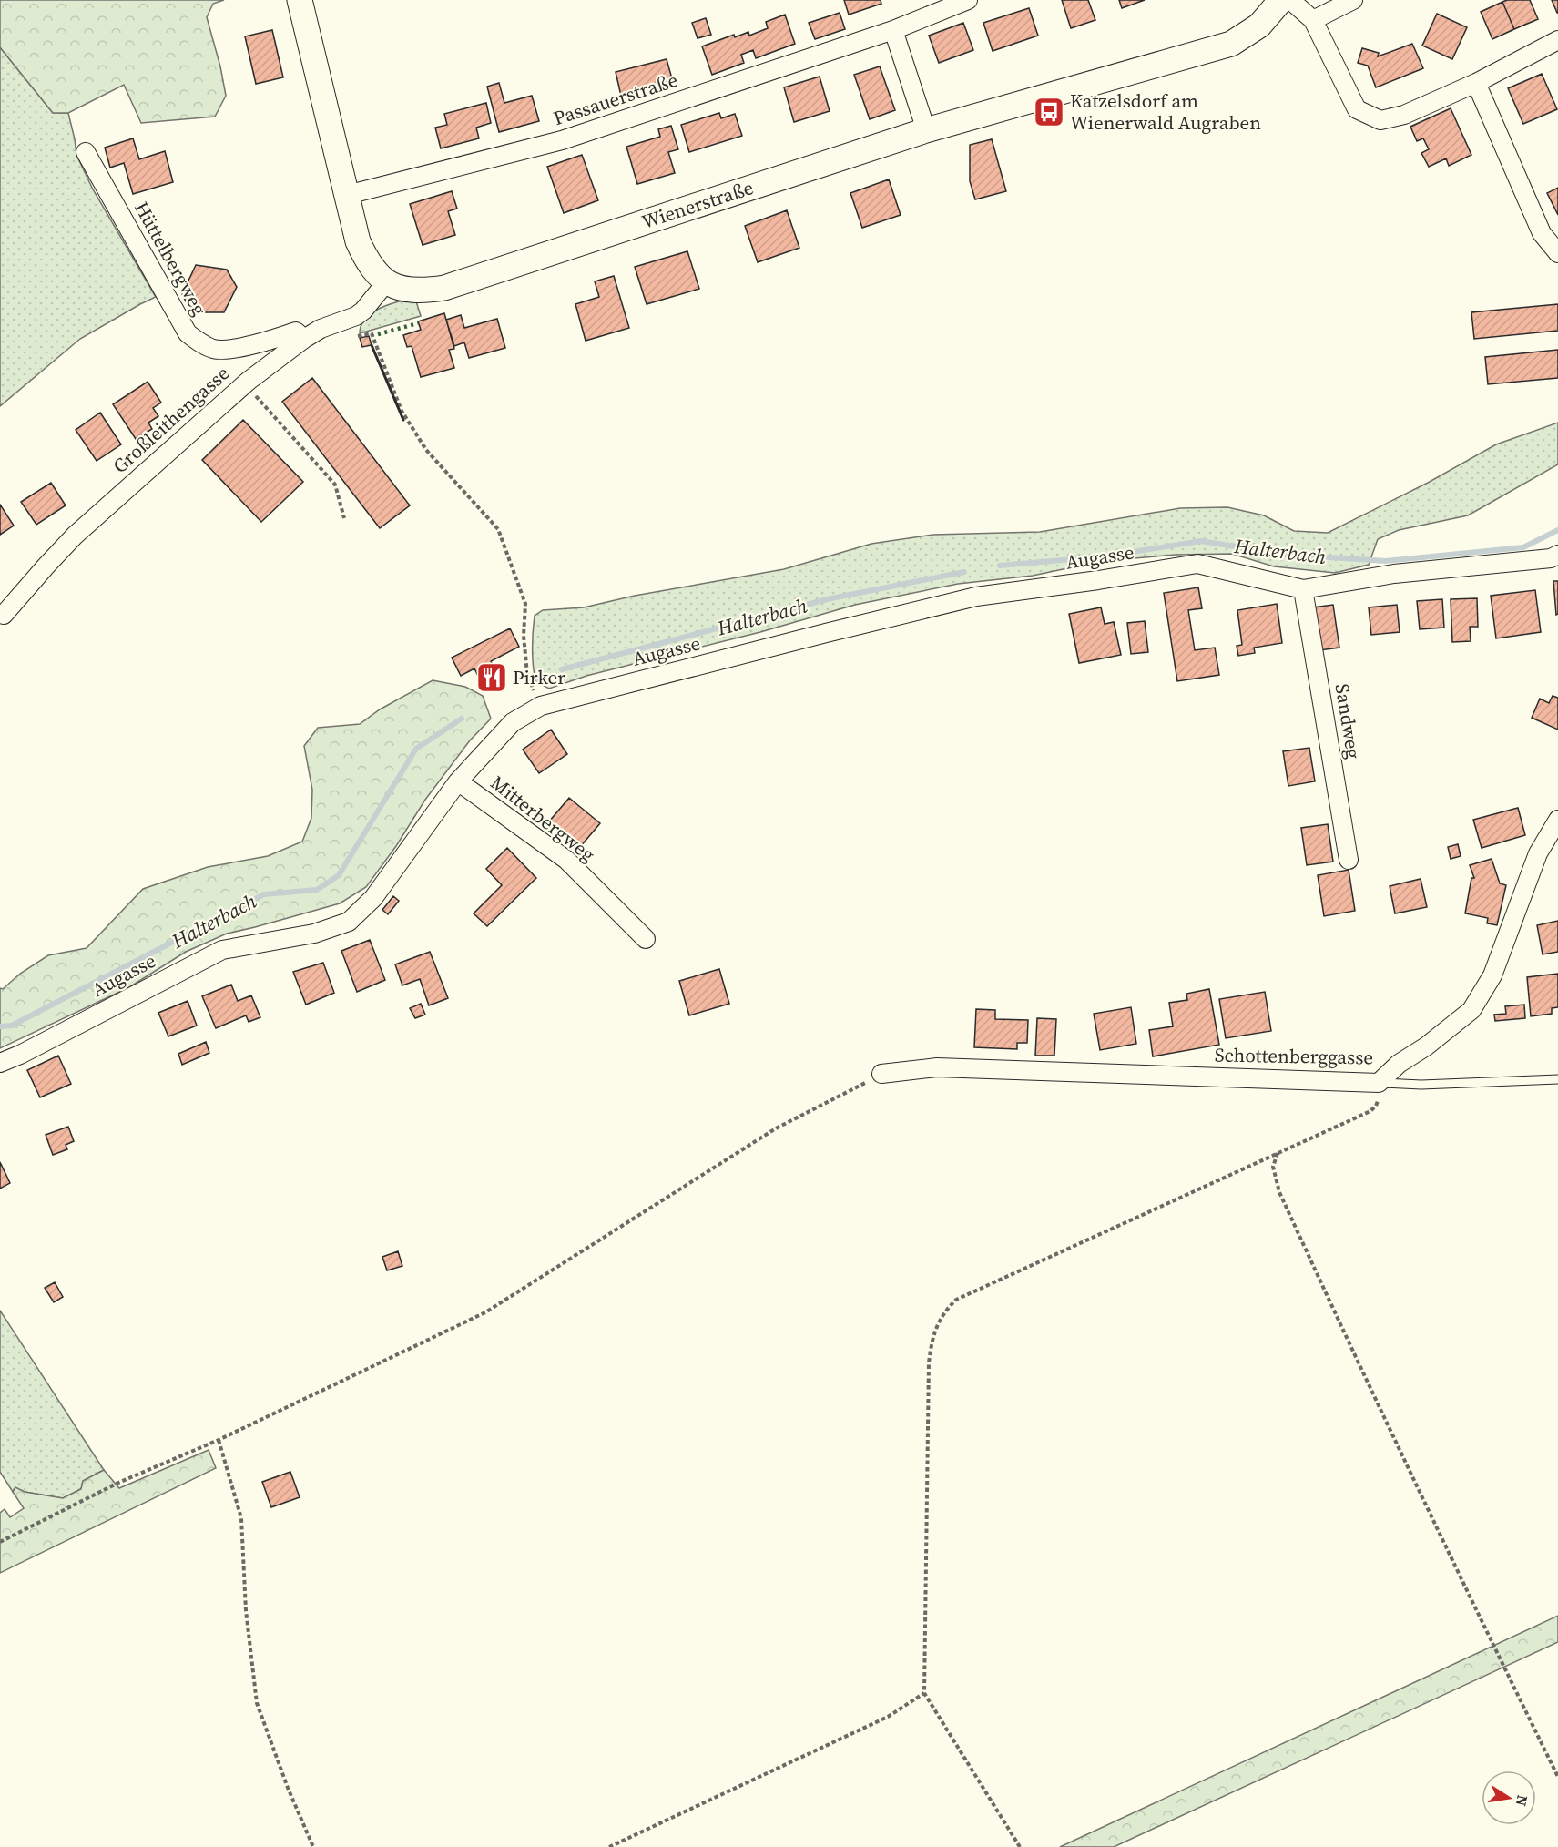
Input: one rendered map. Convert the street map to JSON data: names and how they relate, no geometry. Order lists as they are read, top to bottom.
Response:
{
  "streets": {
    "street": [
      "Passauerstraße",
      "Wienerstraße",
      "Hüttelbergweg",
      "Großleithengasse",
      "Augasse",
      "Sandweg",
      "Mitterbergweg",
      "Schottenberggasse"
    ]
  },
  "crossings": [
    ["Passauerstraße", "Wienerstraße"],
    ["Wienerstraße", "Großleithengasse"],
    ["Hüttelbergweg", "Großleithengasse"],
    ["Augasse", "Sandweg"],
    ["Augasse", "Mitterbergweg"]
  ],
  "water": ["Halterbach"],
  "places": {
    "bus stop": ["Katzelsdorf am Wienerwald Augraben"],
    "restaurant": ["Pirker"]
  },
  "north": "right"
}
